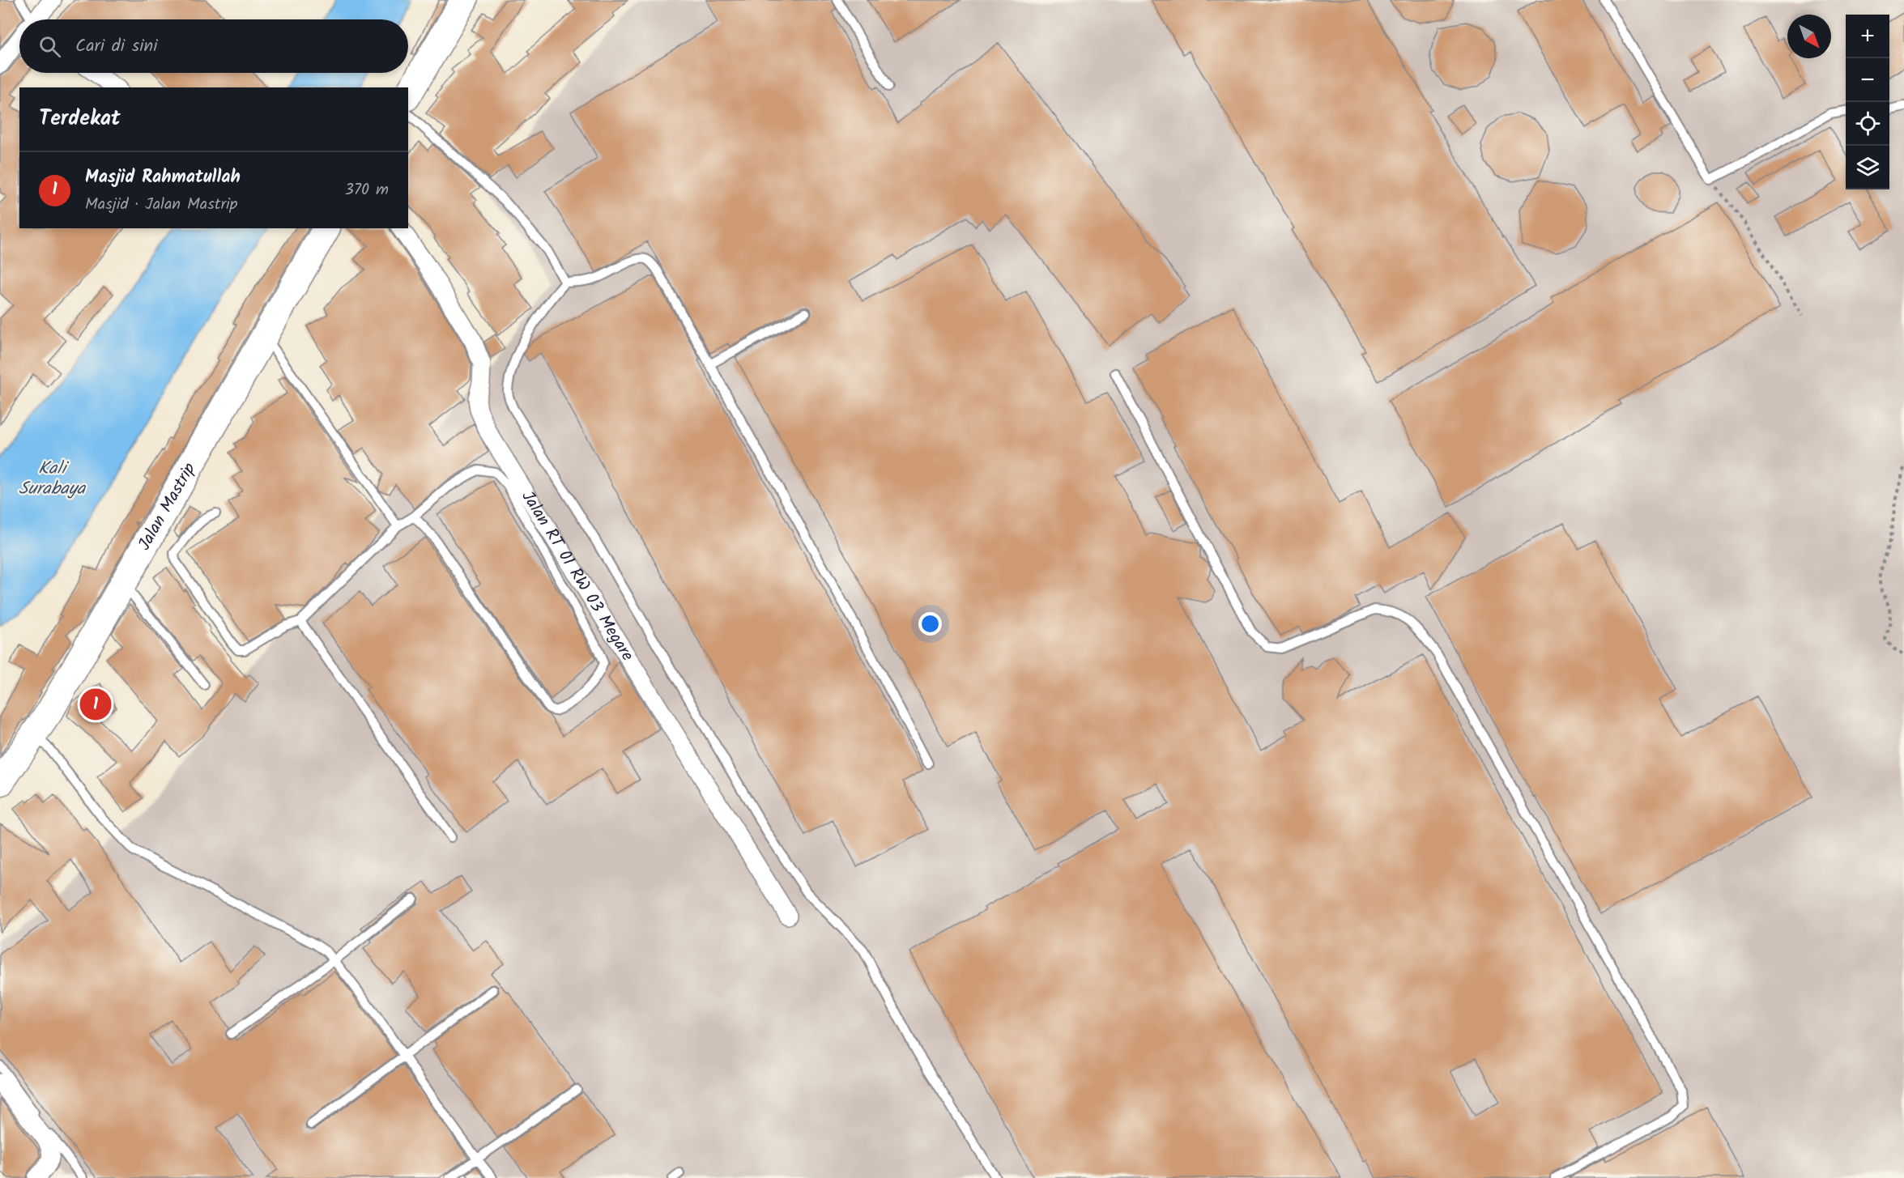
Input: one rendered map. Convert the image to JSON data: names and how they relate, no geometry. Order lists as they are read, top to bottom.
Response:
{
  "streets": {
    "main road": ["Jalan Mastrip"],
    "street": ["Jalan RT 01 RW 03 Megare"]
  },
  "water": ["Kali Surabaya"],
  "north": "bottom right",
  "page": {
    "map_buttons": ["+", "−"],
    "search": "Cari di sini",
    "heading": "Terdekat",
    "list": [
      {
        "mark": "1",
        "name": "Masjid Rahmatullah",
        "note": "Masjid · Jalan Mastrip",
        "value": "370 m"
      }
    ],
    "pins": "1"
  }
}
